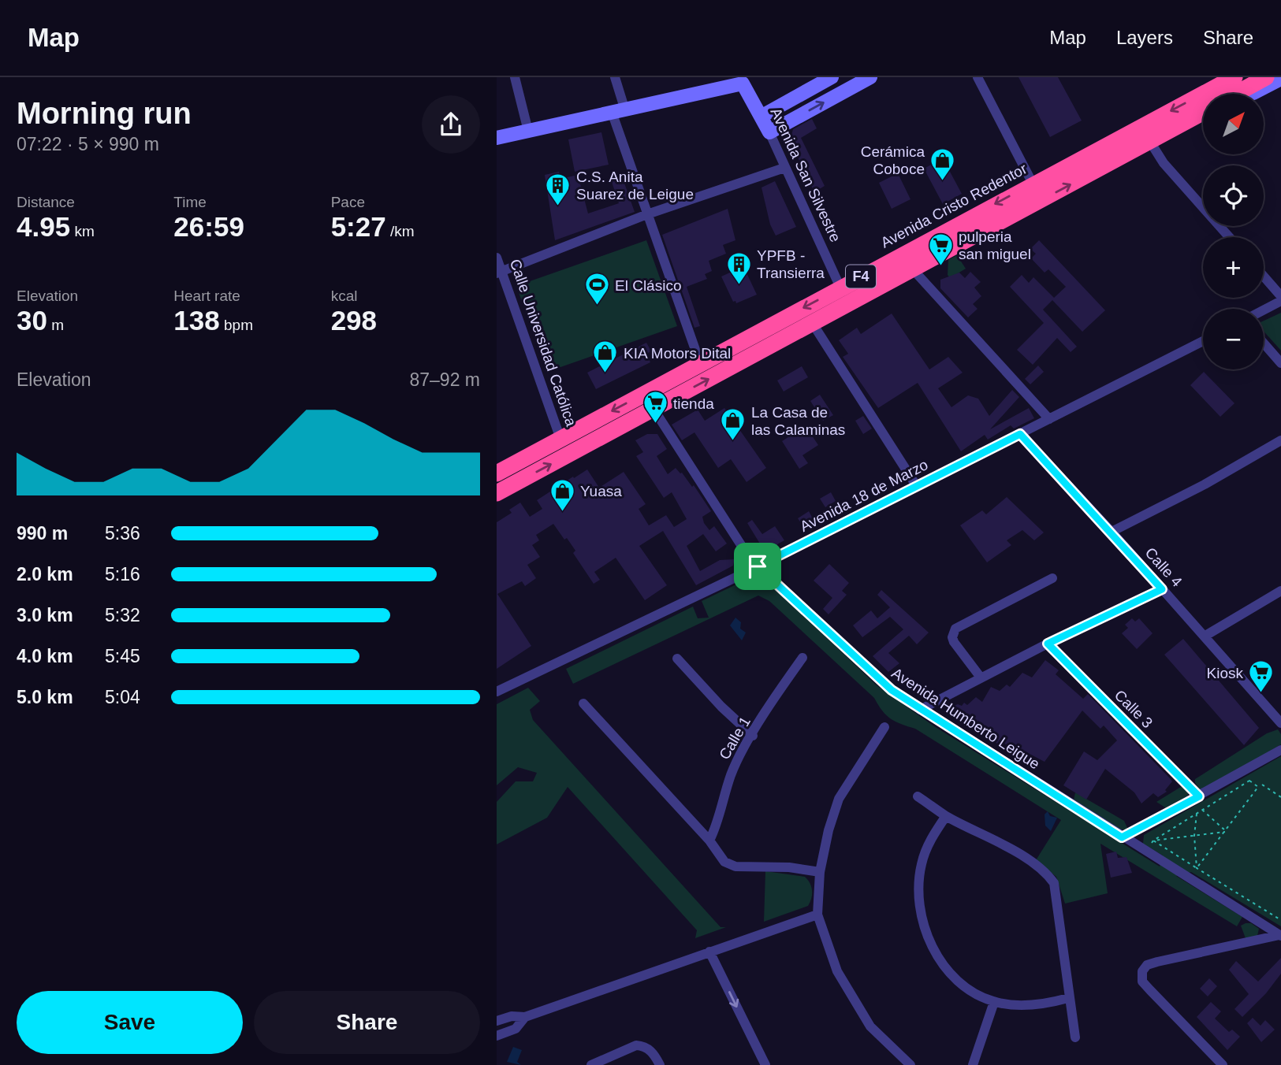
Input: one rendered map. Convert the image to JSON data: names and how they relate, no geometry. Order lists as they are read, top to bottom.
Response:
{
  "streets": {
    "highway": ["Avenida Cristo Redentor", "F4"],
    "street": [
      "Avenida San Silvestre",
      "Calle Universidad Católica",
      "Avenida 18 de Marzo",
      "Calle 4",
      "Calle 3",
      "Avenida Humberto Leigue",
      "Calle 1"
    ]
  },
  "crossings": [
    ["Avenida San Silvestre", "Avenida Cristo Redentor"],
    ["Avenida Cristo Redentor", "Calle Universidad Católica"],
    ["F4", "Avenida Humberto Leigue"],
    ["Avenida 18 de Marzo", "Calle 4"],
    ["Avenida 18 de Marzo", "Avenida Humberto Leigue"]
  ],
  "places": {
    "shop": [
      "Cerámica Coboce",
      "KIA Motors Dital",
      "La Casa de las Calaminas",
      "Yuasa"
    ],
    "building": ["C.S. Anita Suarez de Leigue", "YPFB - Transierra"],
    "supermarket": ["pulperia san miguel", "tienda", "Kiosk"],
    "sports": ["El Clásico"]
  },
  "north": "top right",
  "page": {
    "header": "Map",
    "nav": ["Map", "Layers", "Share"],
    "heading": ["Morning run", "07:22 · 5 × 990 m"],
    "map_buttons": ["+", "−"],
    "stats": [
      ["Distance", "4.95 km"],
      ["Time", "26:59"],
      ["Pace", "5:27 /km"],
      ["Elevation", "30 m"],
      ["Heart rate", "138 bpm"],
      ["kcal", "298"]
    ],
    "chart": ["Elevation", "87–92 m"],
    "list": [
      {
        "name": "990 m",
        "note": "5:36"
      },
      {
        "name": "2.0 km",
        "note": "5:16"
      },
      {
        "name": "3.0 km",
        "note": "5:32"
      },
      {
        "name": "4.0 km",
        "note": "5:45"
      },
      {
        "name": "5.0 km",
        "note": "5:04"
      }
    ],
    "buttons": ["Save", "Share"]
  }
}
